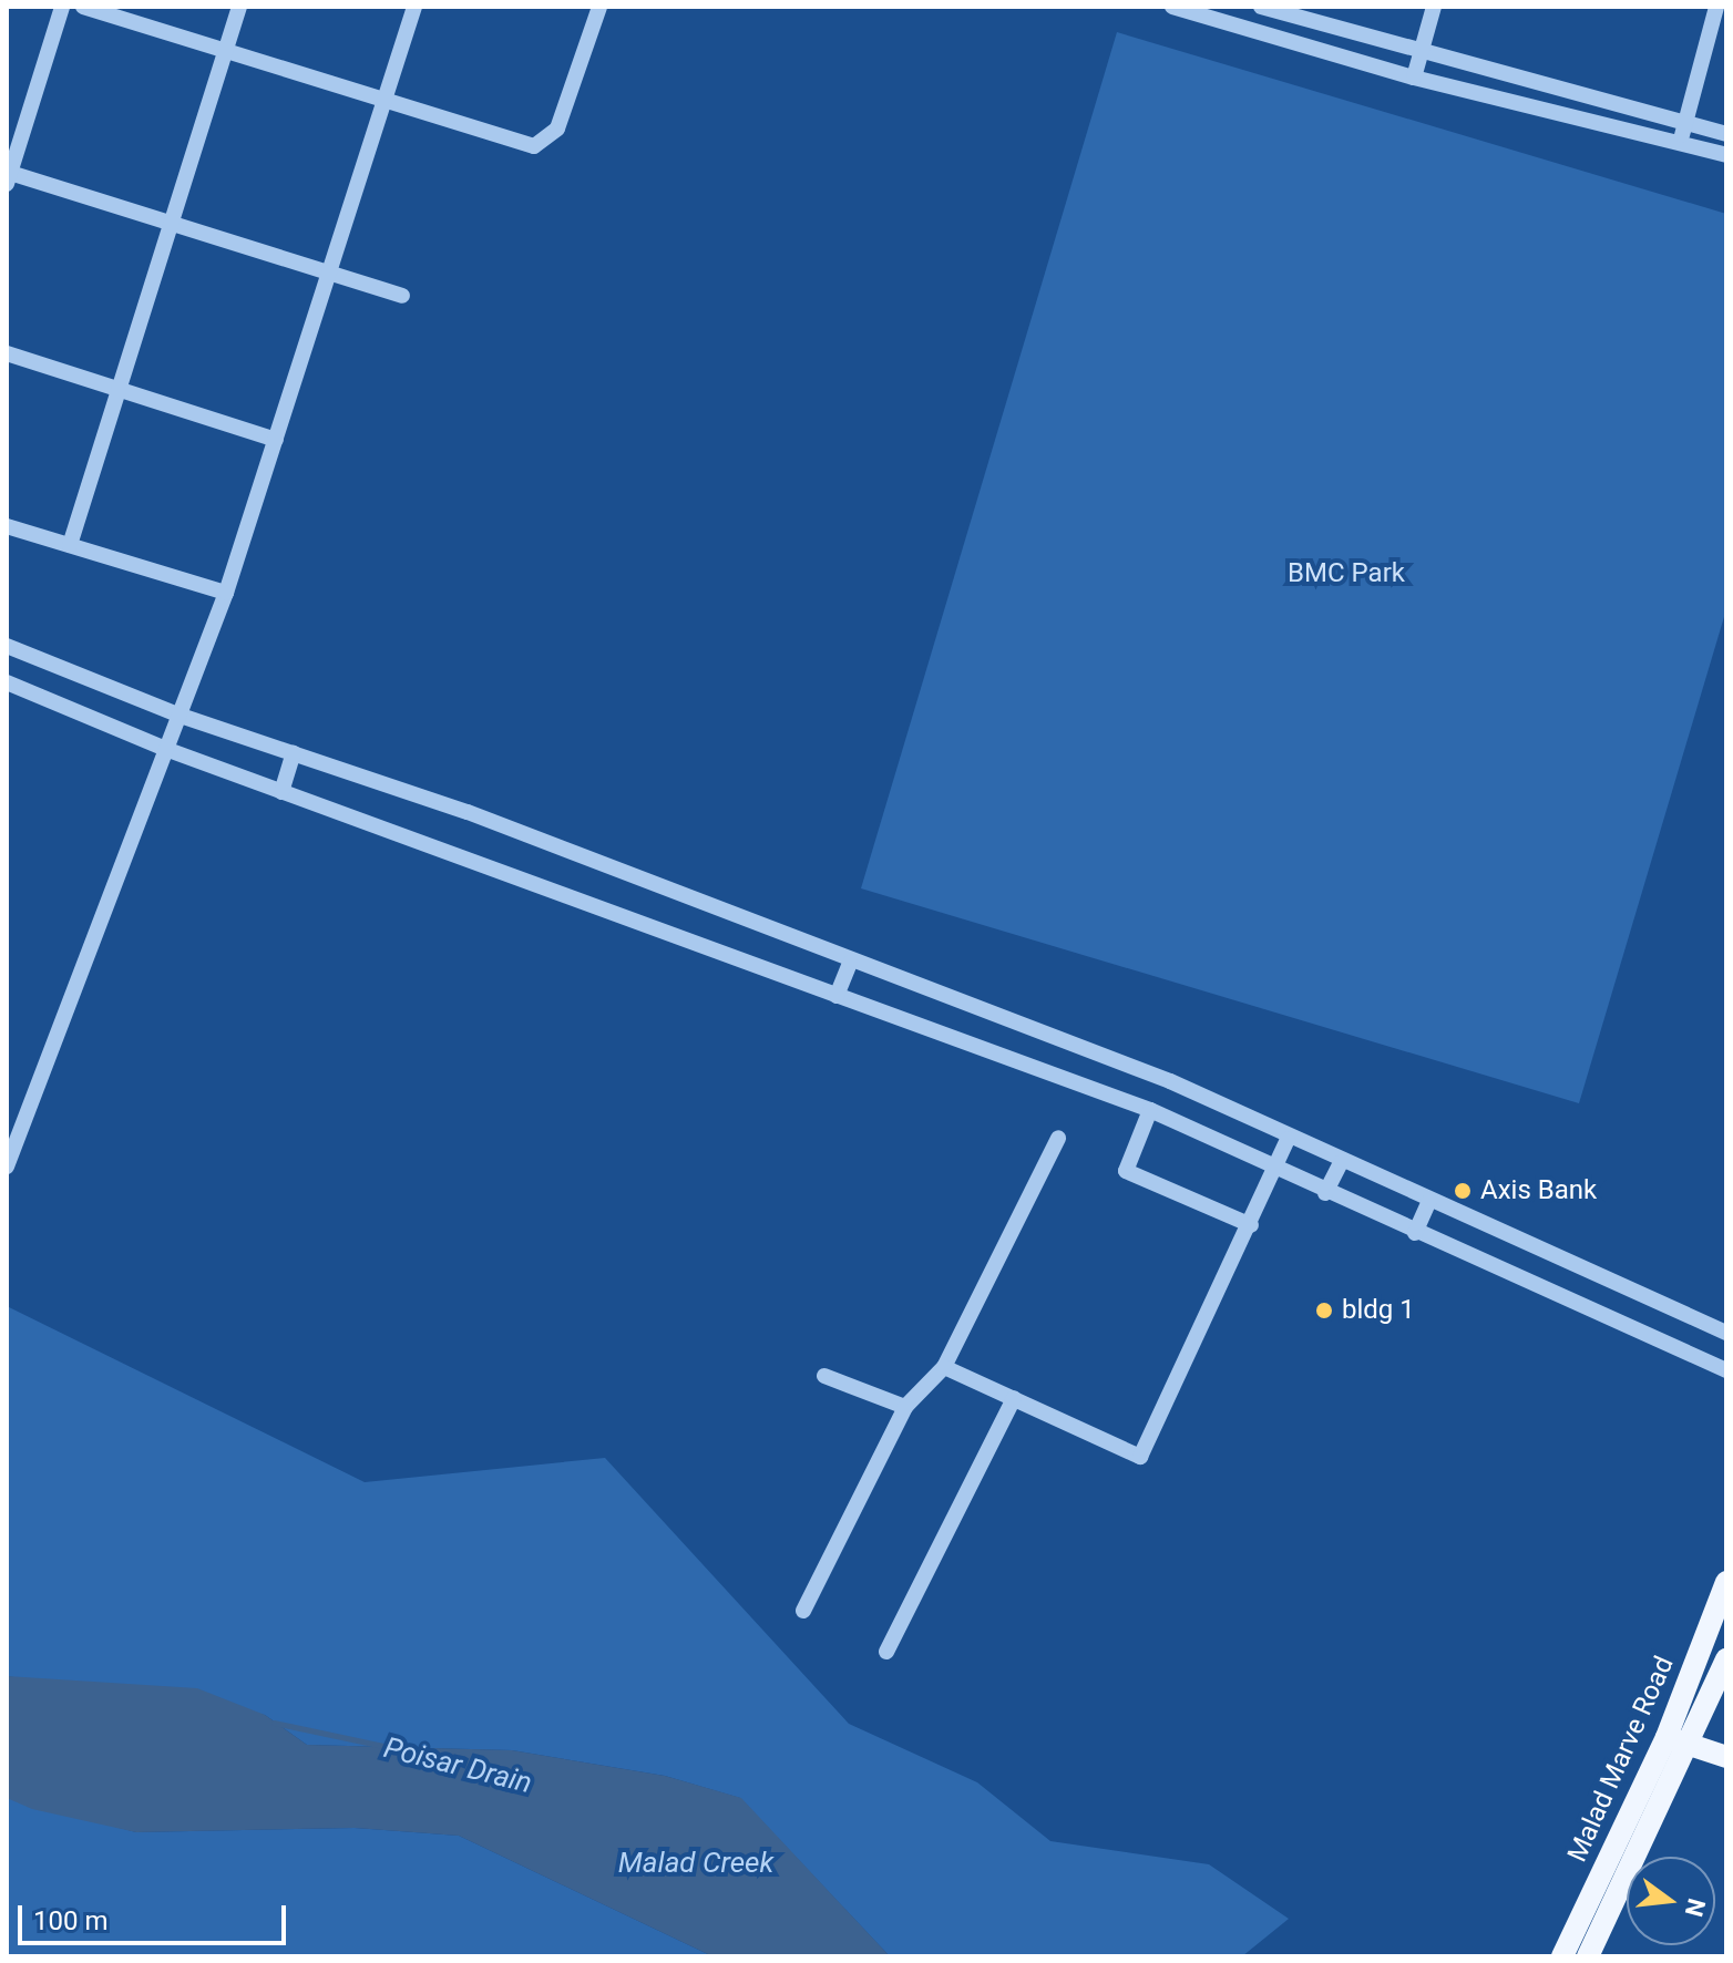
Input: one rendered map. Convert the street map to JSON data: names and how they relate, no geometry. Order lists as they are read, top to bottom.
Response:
{
  "streets": {
    "main road": ["Malad Marve Road"]
  },
  "water": ["Poisar Drain", "Malad Creek"],
  "parks": ["BMC Park"],
  "places": ["Axis Bank", "bldg 1"],
  "scale_bar": "100 m",
  "north": "right"
}
